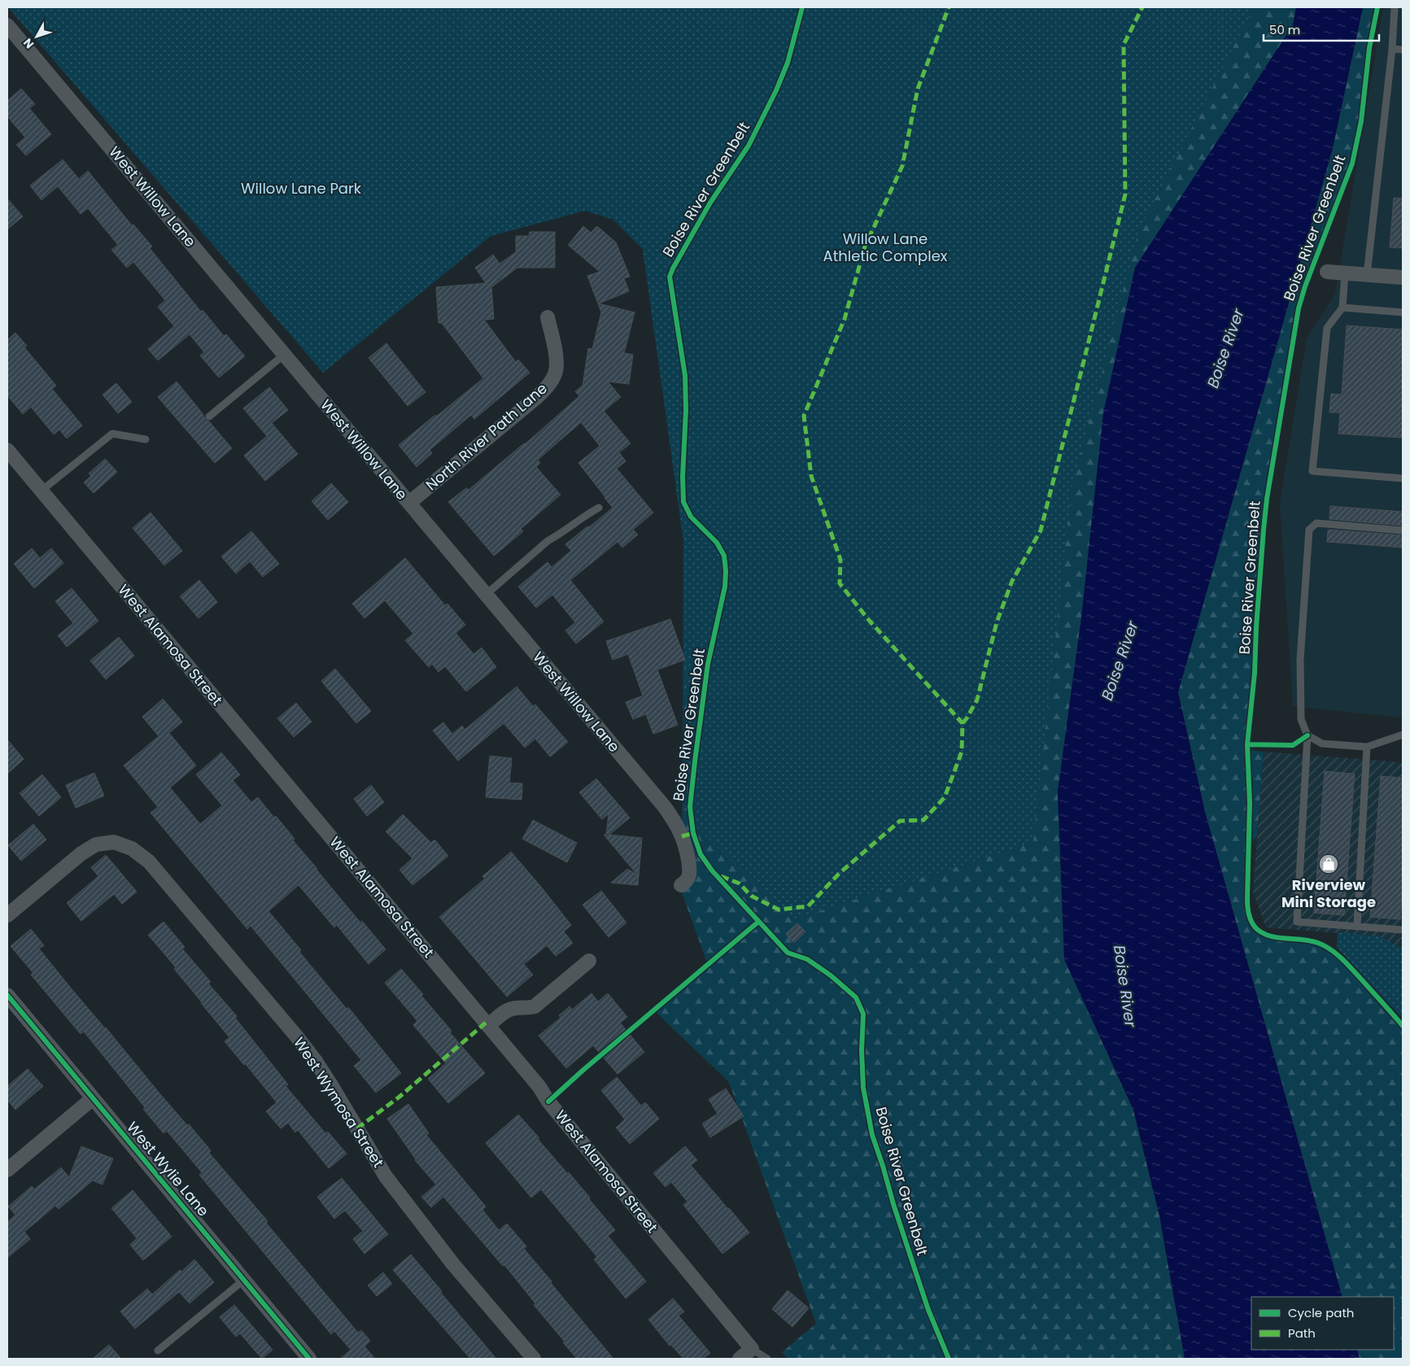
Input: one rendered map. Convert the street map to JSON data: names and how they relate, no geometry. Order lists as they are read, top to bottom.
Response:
{
  "streets": {
    "street": [
      "West Willow Lane",
      "North River Path Lane",
      "West Alamosa Street",
      "West Wymosa Street",
      "West Wylie Lane"
    ],
    "cycle path": ["Boise River Greenbelt"]
  },
  "crossings": [
    ["West Willow Lane", "North River Path Lane"]
  ],
  "water": ["Boise River"],
  "parks": ["Willow Lane Park", "Willow Lane Athletic Complex"],
  "places": {
    "shop": ["Riverview Mini Storage"]
  },
  "legend": ["Cycle path", "Path"],
  "scale_bar": "50 m",
  "north": "bottom left"
}
